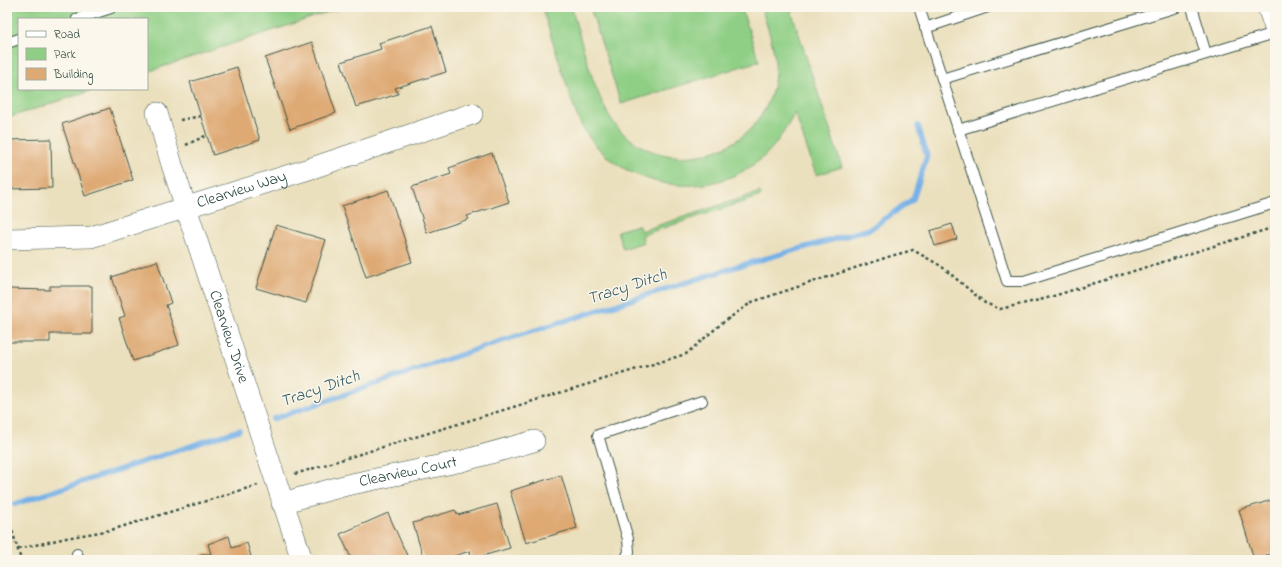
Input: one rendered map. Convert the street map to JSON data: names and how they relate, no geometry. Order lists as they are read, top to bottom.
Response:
{
  "streets": {
    "street": ["Clearview Way", "Clearview Drive", "Clearview Court"]
  },
  "crossings": [
    ["Clearview Way", "Clearview Drive"],
    ["Clearview Drive", "Clearview Court"]
  ],
  "water": ["Tracy Ditch"],
  "legend": ["Road", "Park", "Building"]
}
